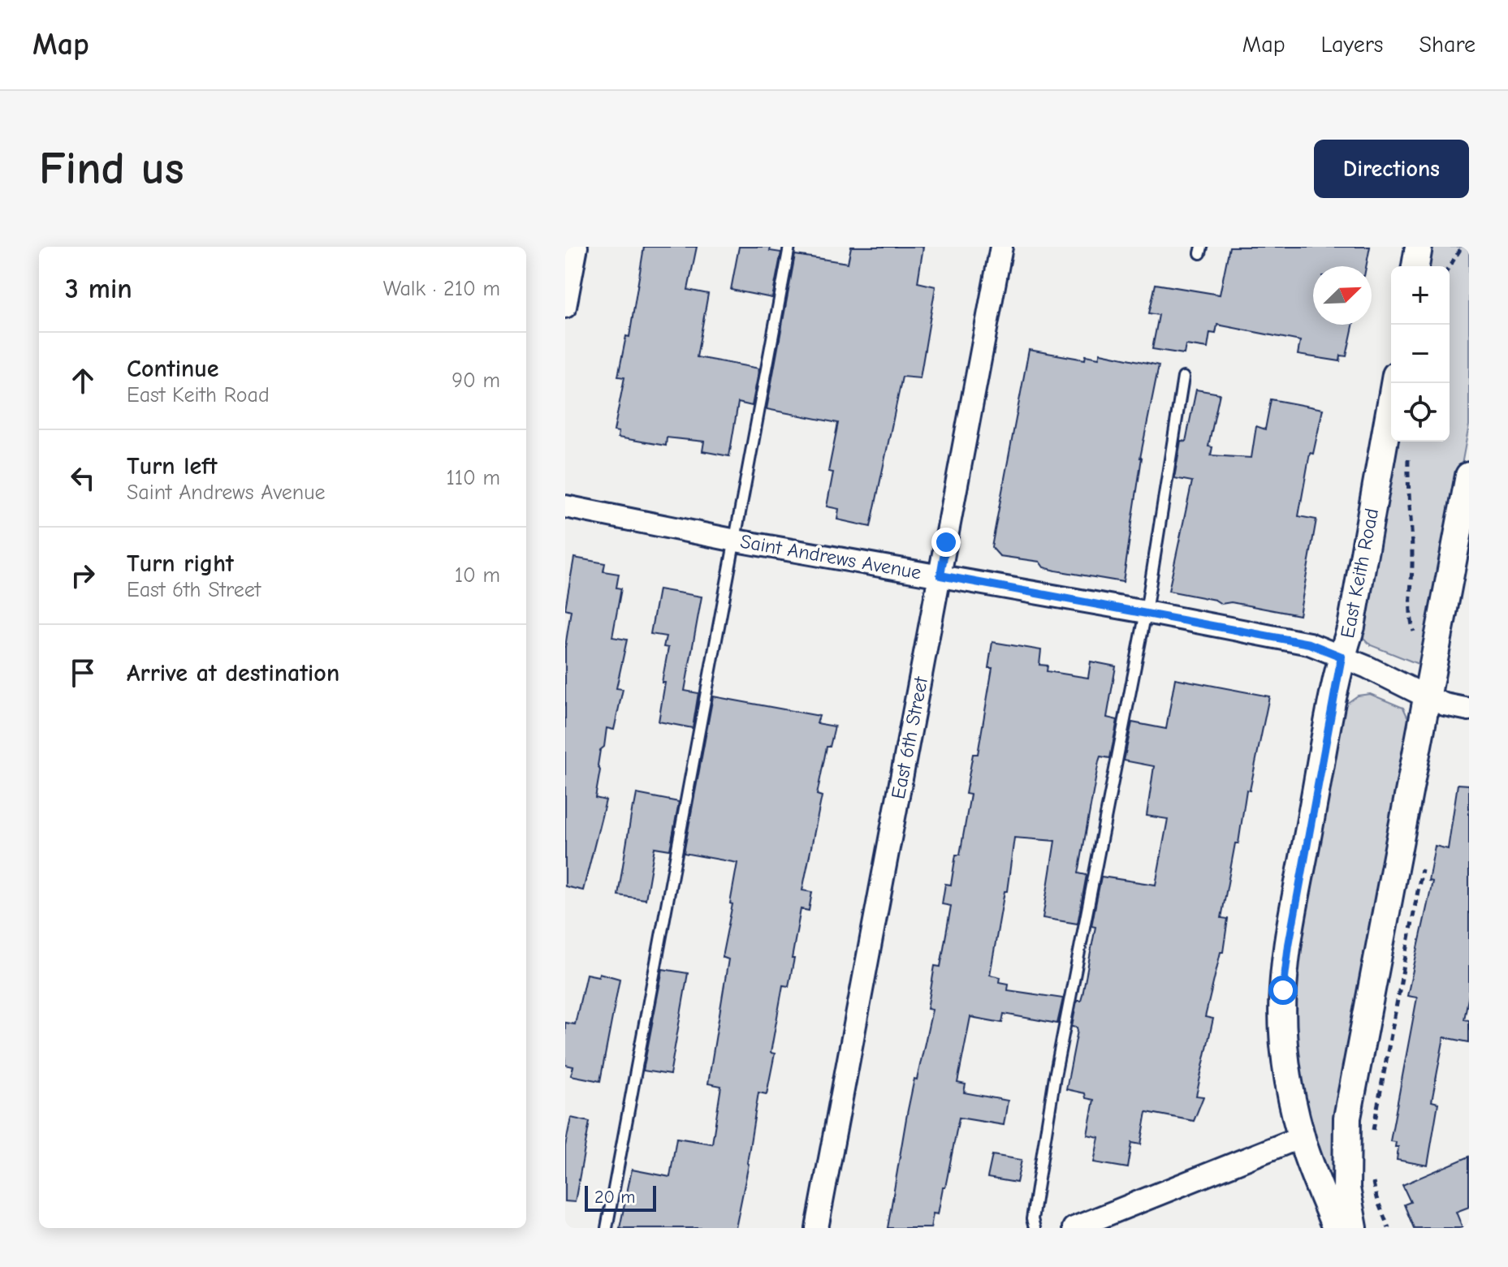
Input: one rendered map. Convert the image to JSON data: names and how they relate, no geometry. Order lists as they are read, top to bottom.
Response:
{
  "streets": {
    "street": ["Saint Andrews Avenue", "East Keith Road", "East 6th Street"]
  },
  "crossings": [
    ["Saint Andrews Avenue", "East Keith Road"],
    ["Saint Andrews Avenue", "East 6th Street"]
  ],
  "scale_bar": "20 m",
  "north": "top right",
  "page": {
    "header": "Map",
    "nav": ["Map", "Layers", "Share"],
    "buttons": "Directions",
    "title": "Find us",
    "heading": ["3 min", "Walk · 210 m"],
    "map_buttons": ["+", "−"],
    "list": [
      ["Continue", "East Keith Road", "90 m"],
      ["Turn left", "Saint Andrews Avenue", "110 m"],
      ["Turn right", "East 6th Street", "10 m"],
      "Arrive at destination"
    ],
    "scale": "20 m"
  }
}
